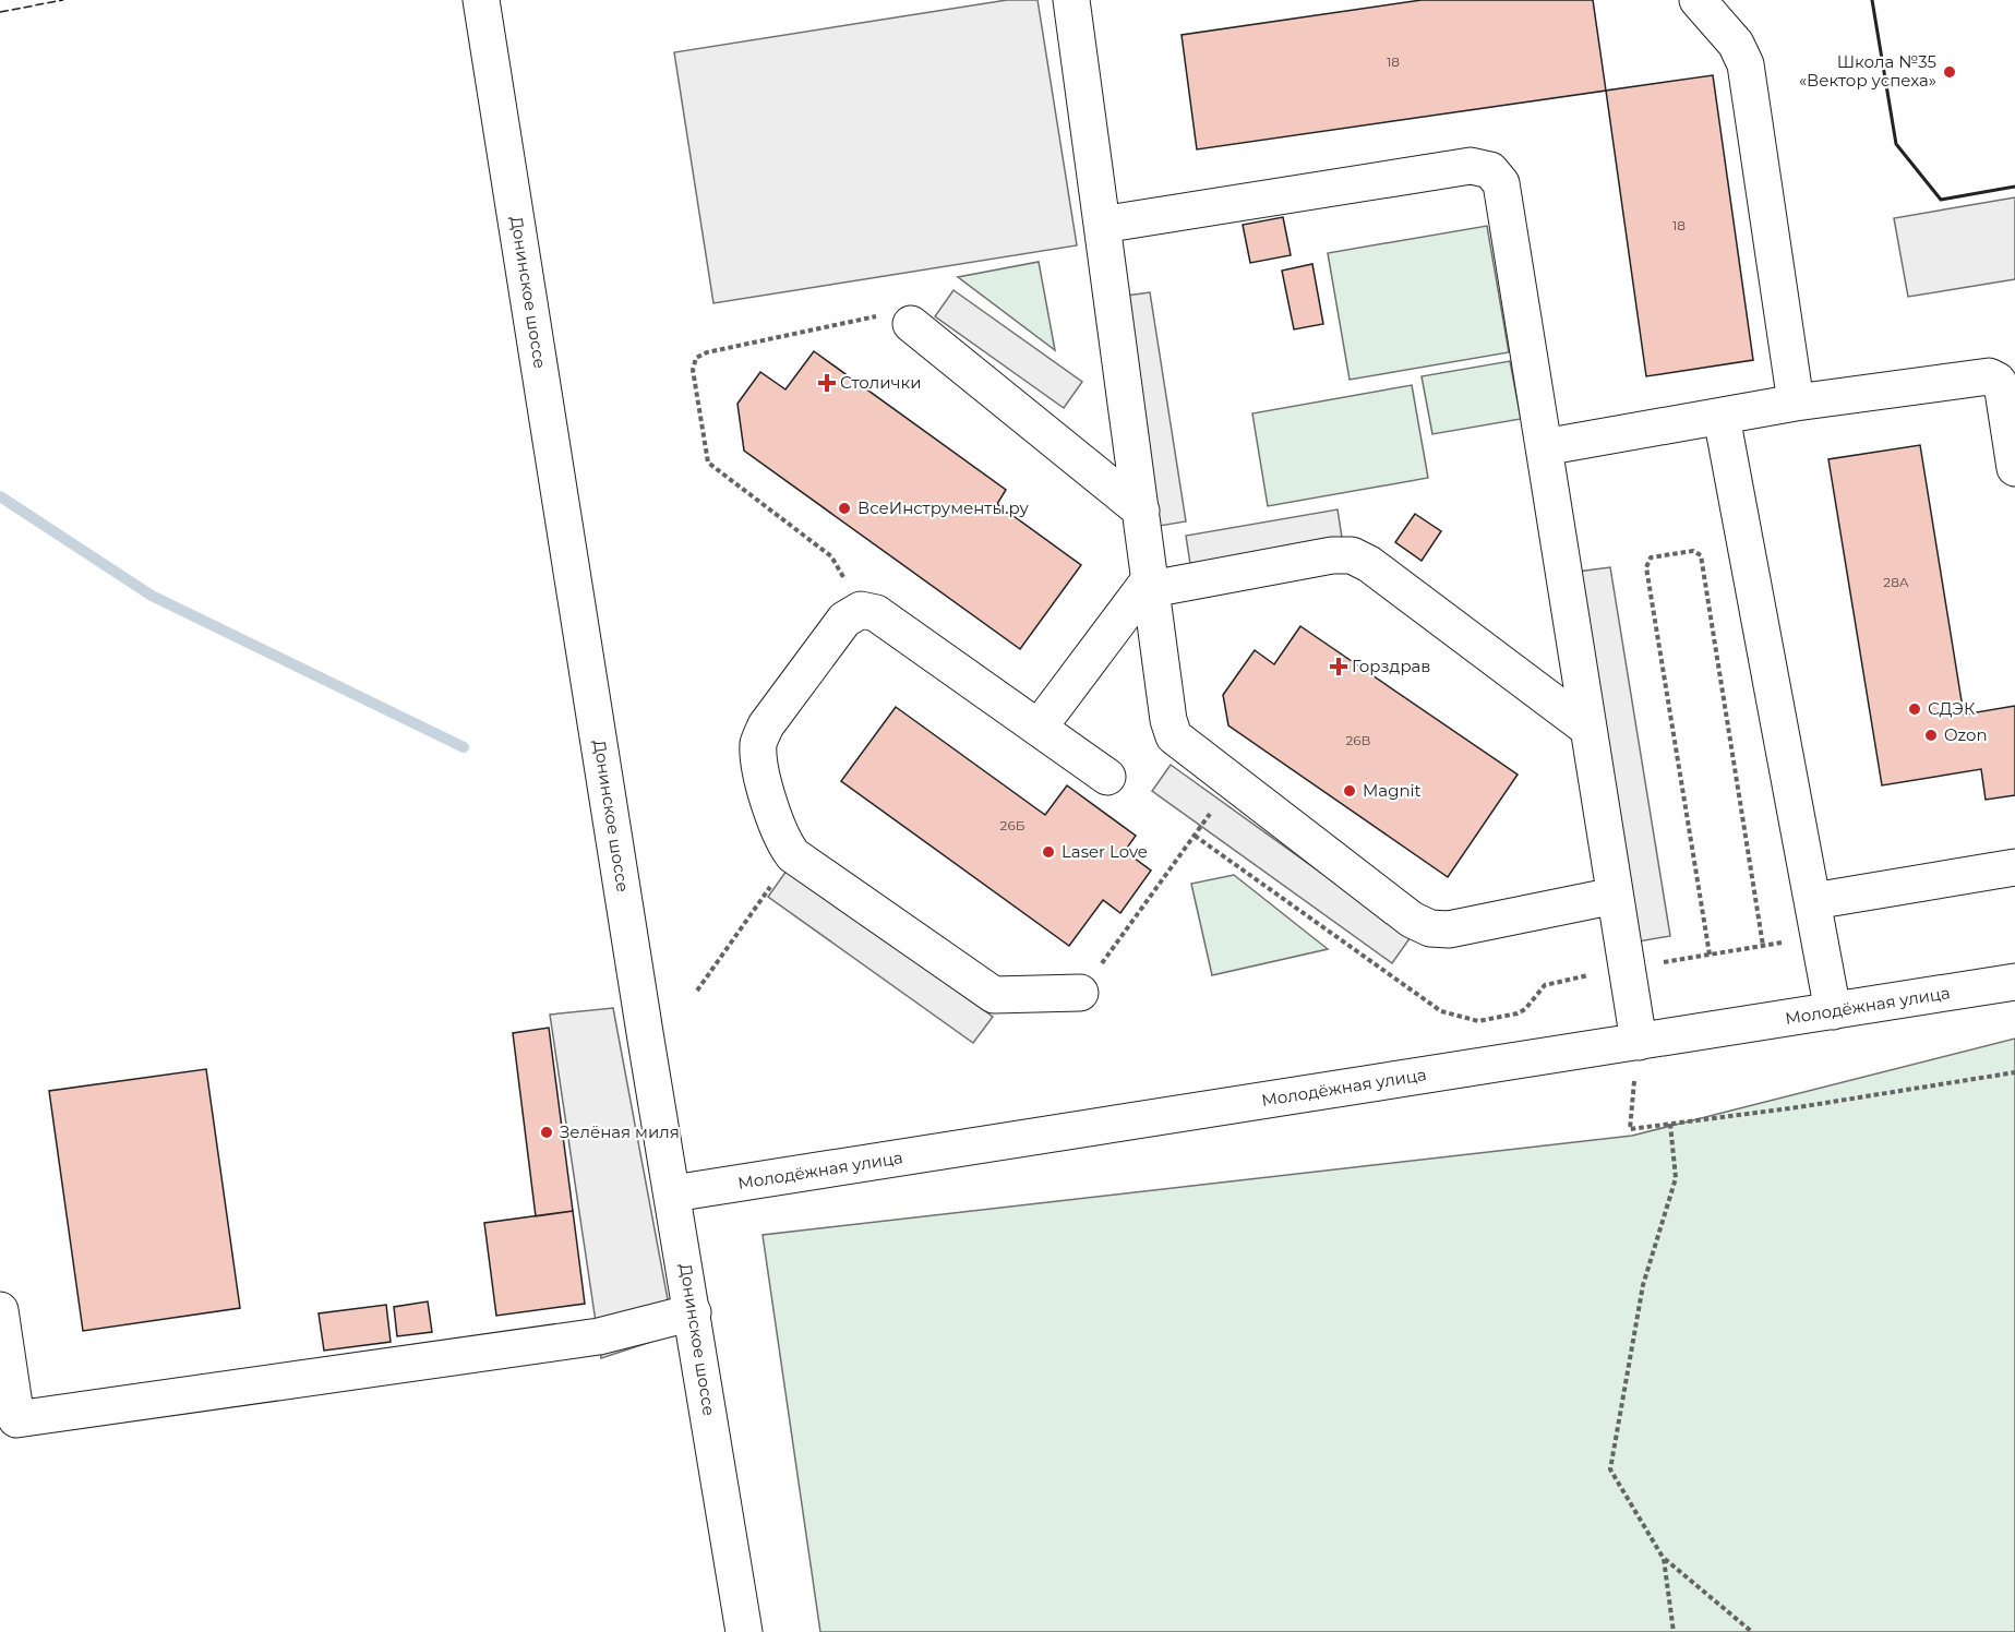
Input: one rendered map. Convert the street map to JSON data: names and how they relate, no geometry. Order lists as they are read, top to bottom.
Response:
{
  "streets": {
    "main road": ["Донинское шоссе", "Молодёжная улица"]
  },
  "crossings": [
    ["Донинское шоссе", "Молодёжная улица"]
  ],
  "places": {
    "other": [
      "Школа №35 «Вектор успеха»",
      "ВсеИнструменты.ру",
      "СДЭК",
      "Ozon",
      "Magnit",
      "Laser Love",
      "Зелёная миля"
    ],
    "health": ["Столички", "Горздрав"]
  },
  "house_numbers": [
    "18",
    "18",
    "28А",
    "26В",
    "26Б"
  ]
}
